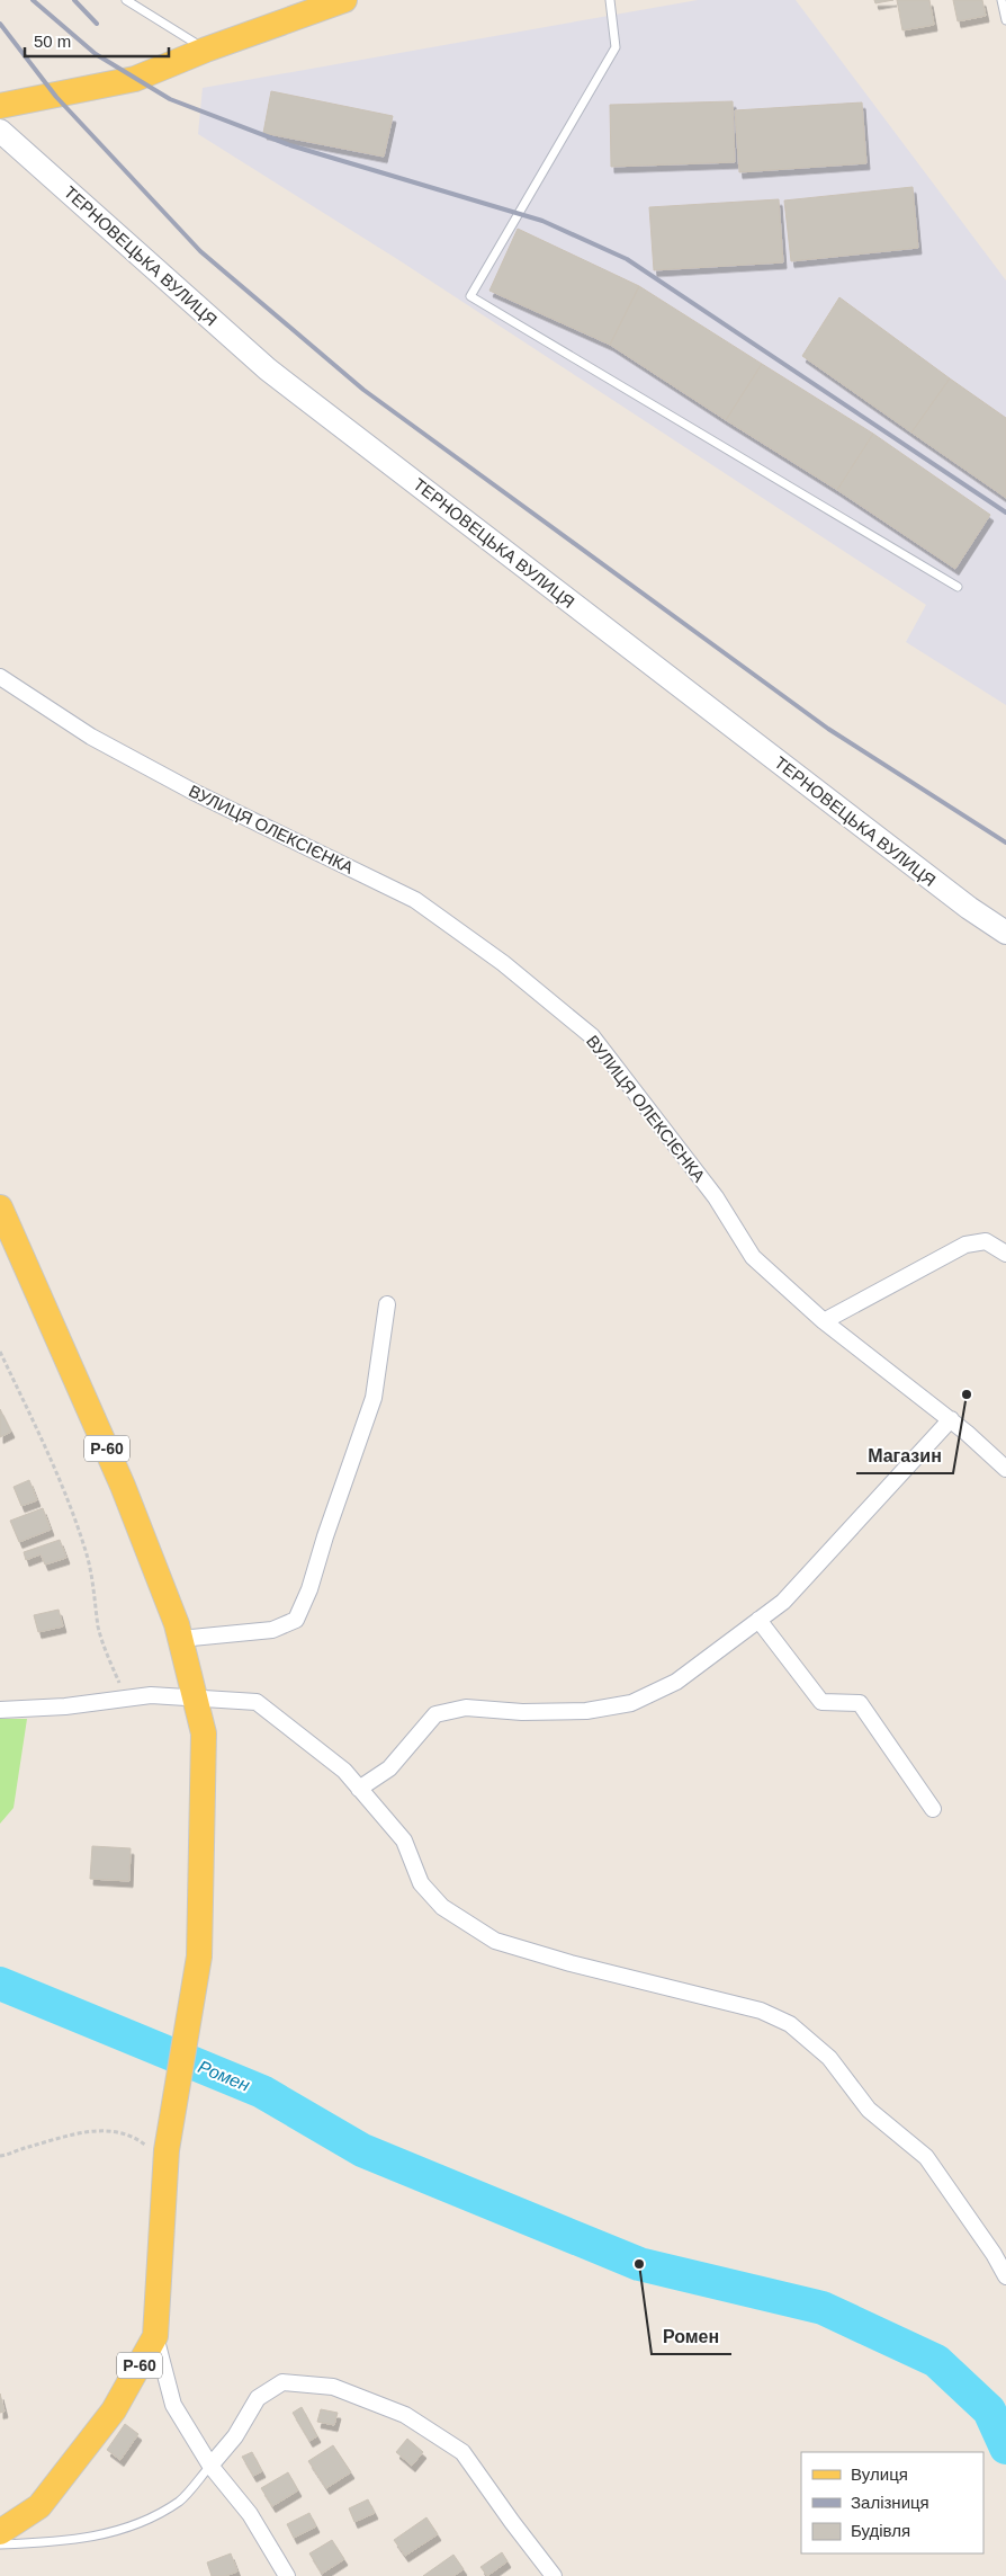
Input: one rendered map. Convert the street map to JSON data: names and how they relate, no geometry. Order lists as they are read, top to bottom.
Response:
{
  "streets": {
    "main road": ["ТЕРНОВЕЦЬКА ВУЛИЦЯ", "Р-60"],
    "street": ["ВУЛИЦЯ ОЛЕКСІЄНКА"]
  },
  "water": ["Ромен"],
  "places": ["Магазин", "Ромен"],
  "legend": ["Вулиця", "Залізниця", "Будівля"],
  "scale_bar": "50 m"
}
